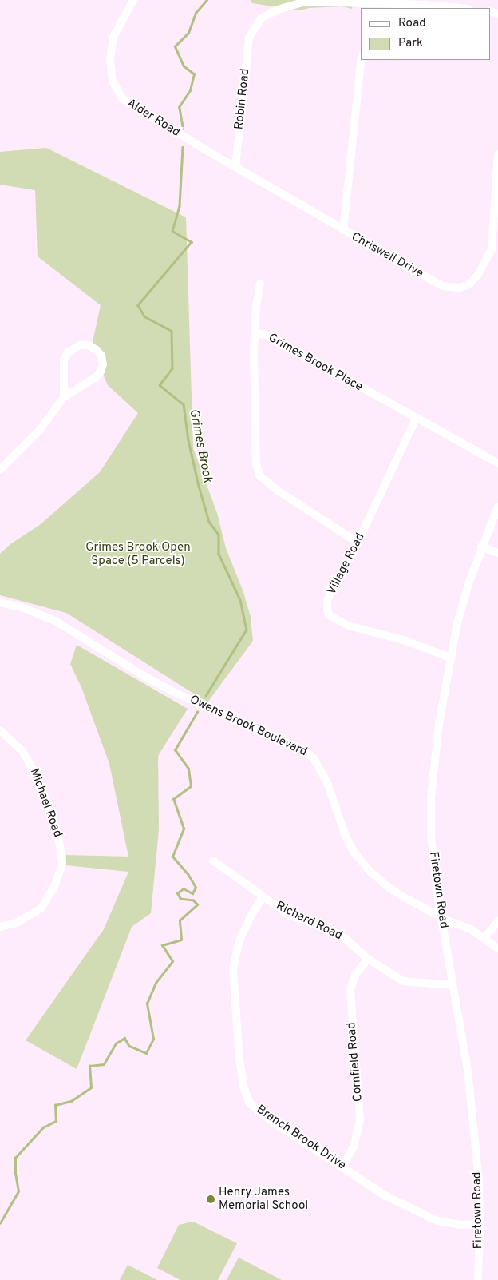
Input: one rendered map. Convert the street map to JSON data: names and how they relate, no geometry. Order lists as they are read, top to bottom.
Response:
{
  "streets": {
    "street": [
      "Robin Road",
      "Alder Road",
      "Chriswell Drive",
      "Grimes Brook Place",
      "Village Road",
      "Owens Brook Boulevard",
      "Michael Road",
      "Firetown Road",
      "Richard Road",
      "Cornfield Road",
      "Branch Brook Drive"
    ]
  },
  "crossings": [
    ["Robin Road", "Alder Road"],
    ["Grimes Brook Place", "Village Road"],
    ["Village Road", "Firetown Road"],
    ["Owens Brook Boulevard", "Firetown Road"],
    ["Firetown Road", "Richard Road"],
    ["Firetown Road", "Branch Brook Drive"],
    ["Richard Road", "Cornfield Road"],
    ["Richard Road", "Branch Brook Drive"],
    ["Cornfield Road", "Branch Brook Drive"]
  ],
  "water": ["Grimes Brook"],
  "parks": ["Grimes Brook Open Space (5 Parcels)"],
  "places": ["Henry James Memorial School"],
  "legend": ["Road", "Park"]
}
